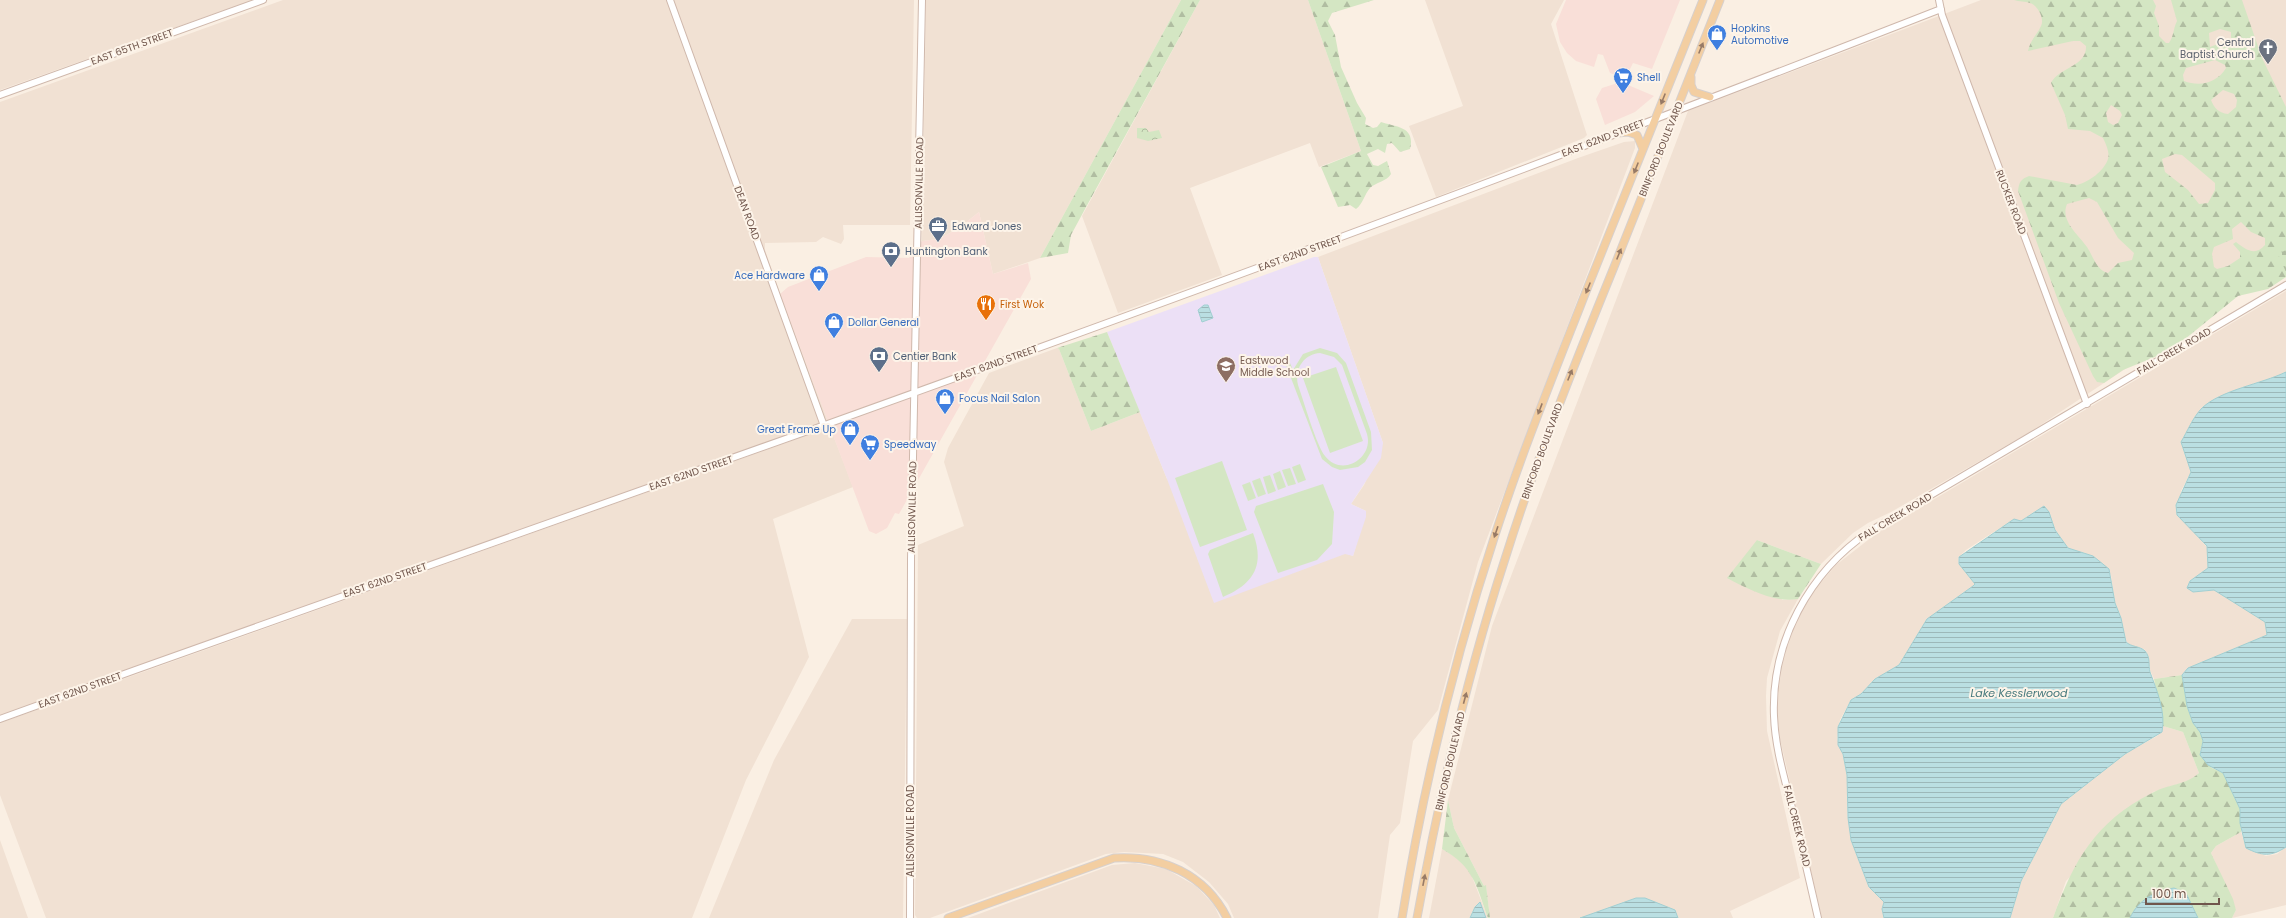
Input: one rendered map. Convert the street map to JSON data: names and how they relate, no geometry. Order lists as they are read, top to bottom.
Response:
{
  "streets": {
    "main road": ["BINFORD BOULEVARD"],
    "street": [
      "EAST 65TH STREET",
      "EAST 62ND STREET",
      "ALLISONVILLE ROAD",
      "RUCKER ROAD",
      "DEAN ROAD",
      "FALL CREEK ROAD"
    ]
  },
  "crossings": [
    ["EAST 62ND STREET", "BINFORD BOULEVARD"],
    ["EAST 62ND STREET", "ALLISONVILLE ROAD"],
    ["EAST 62ND STREET", "RUCKER ROAD"],
    ["EAST 62ND STREET", "DEAN ROAD"],
    ["RUCKER ROAD", "FALL CREEK ROAD"]
  ],
  "water": ["Lake Kesslerwood"],
  "places": {
    "shop": [
      "Hopkins Automotive",
      "Ace Hardware",
      "Dollar General",
      "Focus Nail Salon",
      "Great Frame Up"
    ],
    "church": ["Central Baptist Church"],
    "supermarket": ["Shell", "Speedway"],
    "office": ["Edward Jones"],
    "bank": ["Huntington Bank", "Centier Bank"],
    "restaurant": ["First Wok"],
    "school or university": ["Eastwood Middle School"]
  },
  "scale_bar": "100 m"
}
